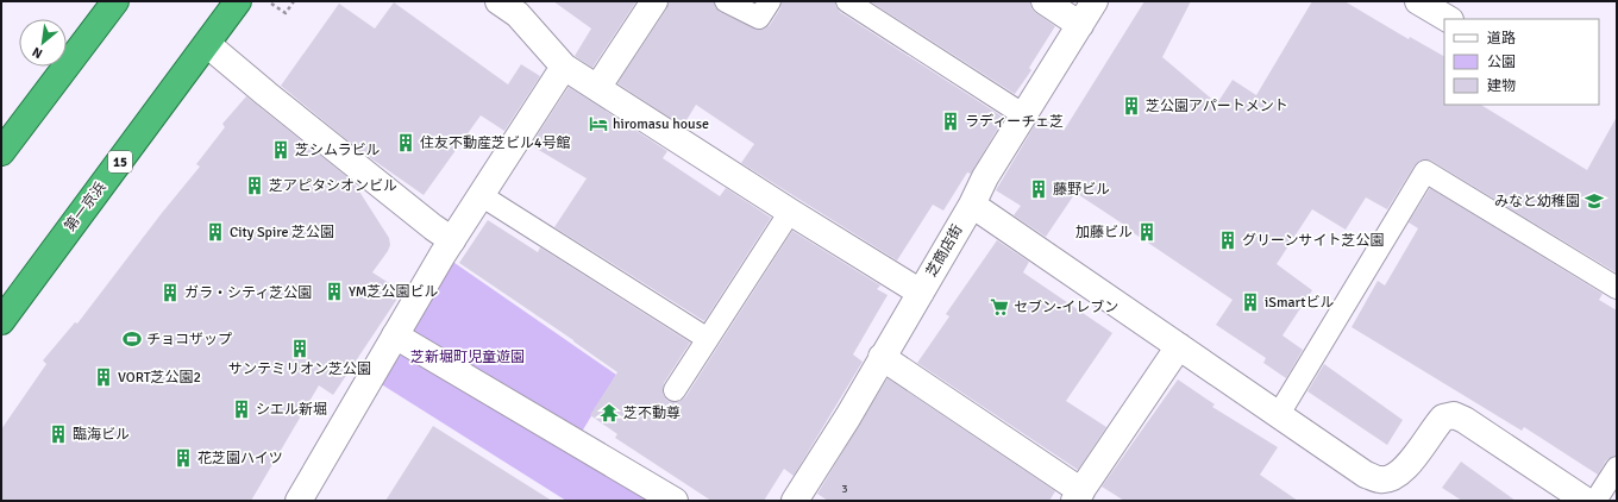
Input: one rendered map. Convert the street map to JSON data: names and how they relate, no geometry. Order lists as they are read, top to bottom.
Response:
{
  "streets": {
    "highway": ["15", "第一京浜"],
    "street": ["芝商店街"]
  },
  "parks": ["芝新堀町児童遊園"],
  "places": {
    "building": [
      "芝公園アパートメント",
      "ラディーチェ芝",
      "住友不動産芝ビル4号館",
      "芝シムラビル",
      "芝アピタシオンビル",
      "藤野ビル",
      "City Spire 芝公園",
      "加藤ビル",
      "グリーンサイト芝公園",
      "YM芝公園ビル",
      "ガラ・シティ芝公園",
      "iSmartビル",
      "サンテミリオン芝公園",
      "VORT芝公園2",
      "シエル新堀",
      "臨海ビル",
      "花芝園ハイツ"
    ],
    "hotel": ["hiromasu house"],
    "school or university": ["みなと幼稚園"],
    "supermarket": ["セブン-イレブン"],
    "sports": ["チョコザップ"],
    "temple": ["芝不動尊"]
  },
  "house_numbers": ["3"],
  "legend": ["道路", "公園", "建物"],
  "north": "bottom left"
}
